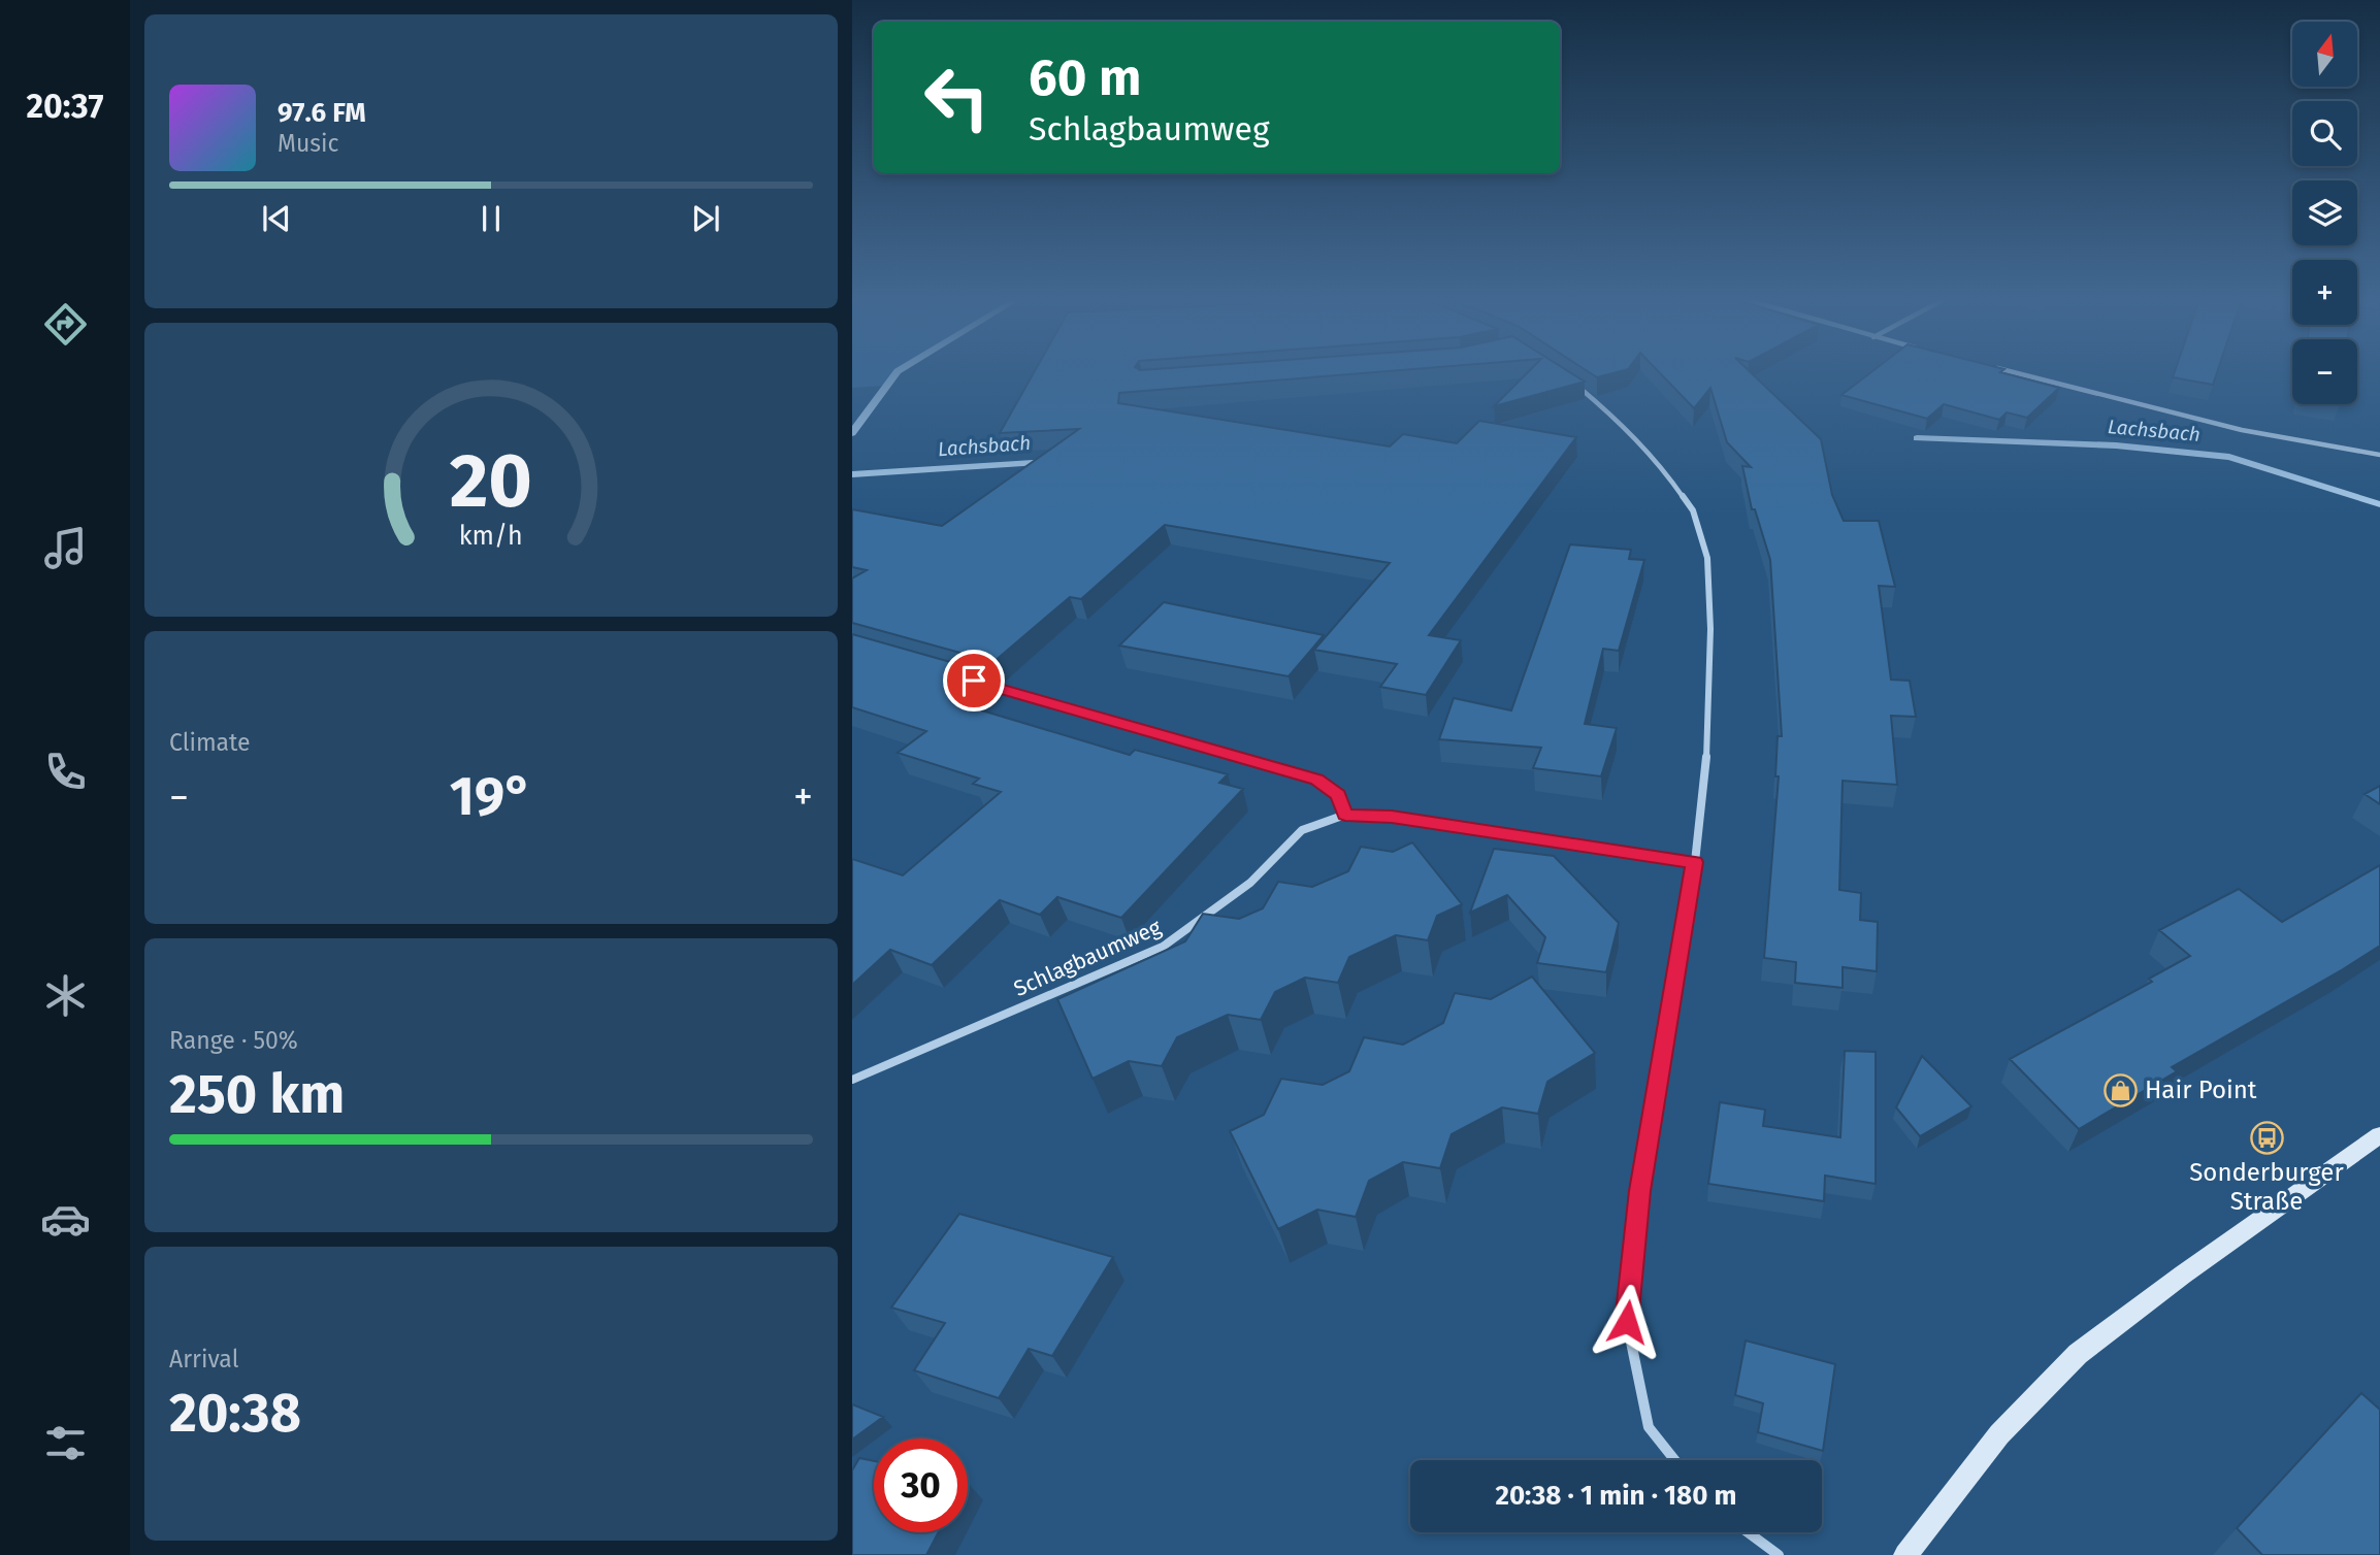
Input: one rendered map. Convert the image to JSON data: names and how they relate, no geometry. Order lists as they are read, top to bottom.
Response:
{
  "streets": {
    "street": ["Schlagbaumweg"]
  },
  "water": ["Lachsbach"],
  "places": {
    "shop": ["Hair Point"],
    "bus stop": ["Sonderburger Straße"]
  },
  "north": "top",
  "page": {
    "tabs": "20:37",
    "map_buttons": ["+", "−"],
    "turn": ["60 m", "Schlagbaumweg"],
    "song": ["97.6 FM", "Music"],
    "tile": [
      "Climate",
      ["Range · 50%", "250 km"],
      ["Arrival", "20:38"]
    ],
    "heat": ["−", "19°", "+"],
    "limit": "30",
    "trip": "20:38 · 1 min · 180 m",
    "gauge": ["20", "km/h"]
  }
}
